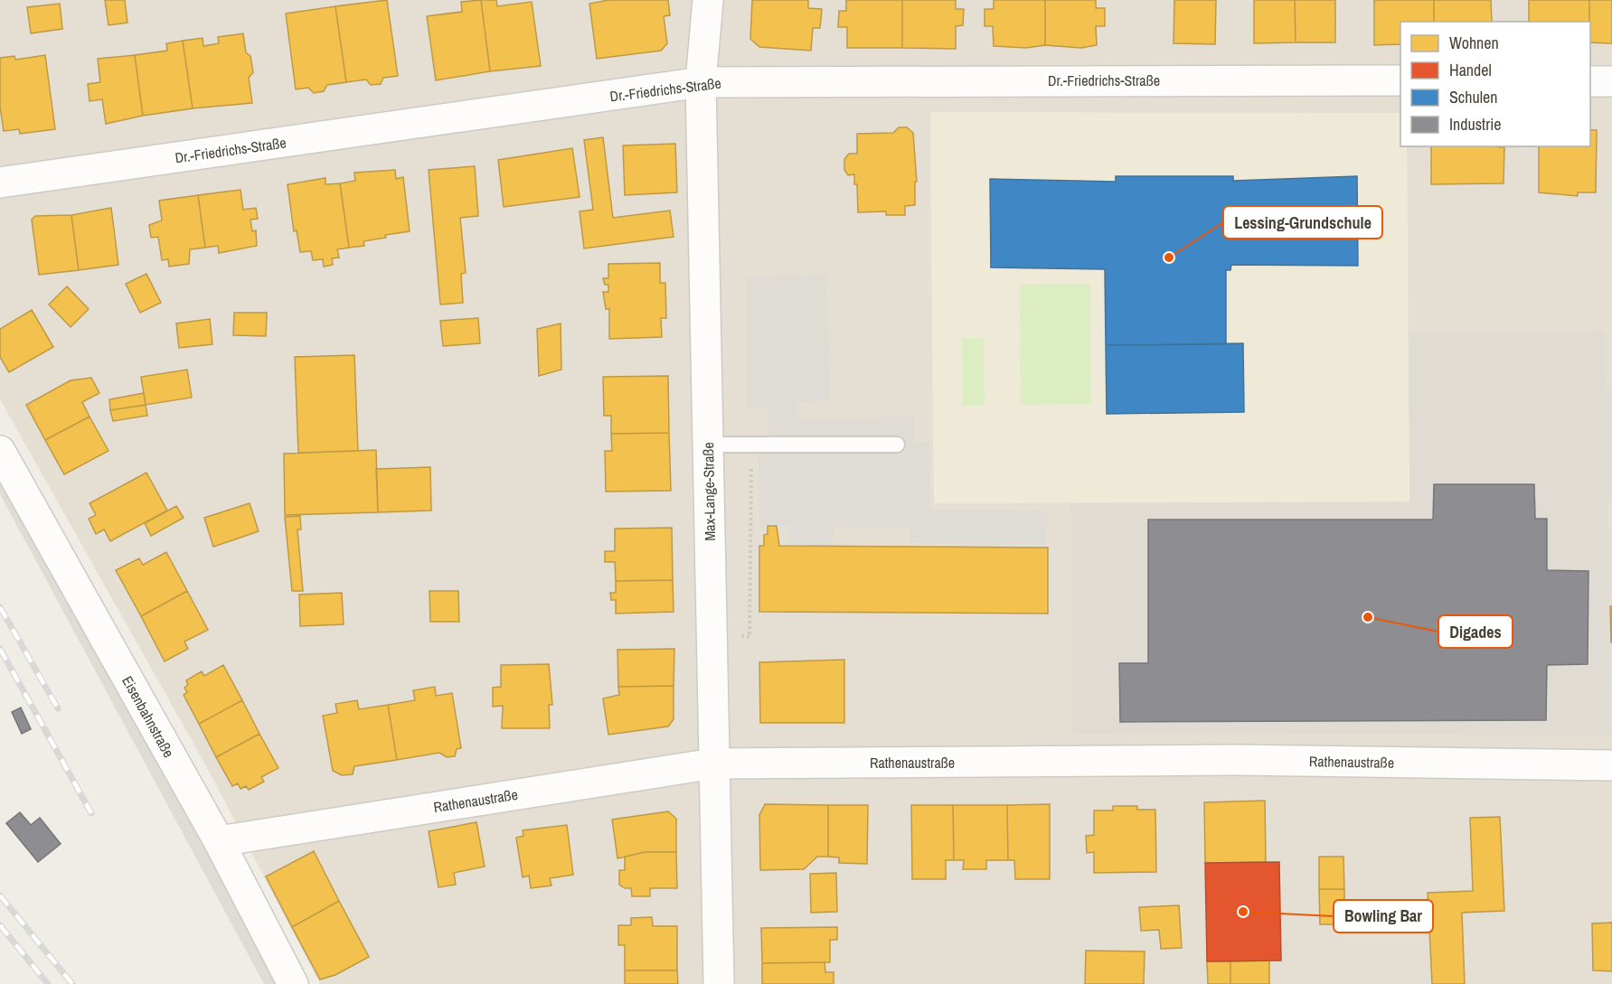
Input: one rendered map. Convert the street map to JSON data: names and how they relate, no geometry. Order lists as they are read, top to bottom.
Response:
{
  "streets": {
    "street": [
      "Dr.-Friedrichs-Straße",
      "Max-Lange-Straße",
      "Eisenbahnstraße",
      "Rathenaustraße"
    ]
  },
  "crossings": [
    ["Dr.-Friedrichs-Straße", "Max-Lange-Straße"],
    ["Max-Lange-Straße", "Rathenaustraße"],
    ["Eisenbahnstraße", "Rathenaustraße"]
  ],
  "places": ["Lessing-Grundschule", "Digades", "Bowling Bar"],
  "legend": [
    "Wohnen",
    "Handel",
    "Schulen",
    "Industrie"
  ]
}
